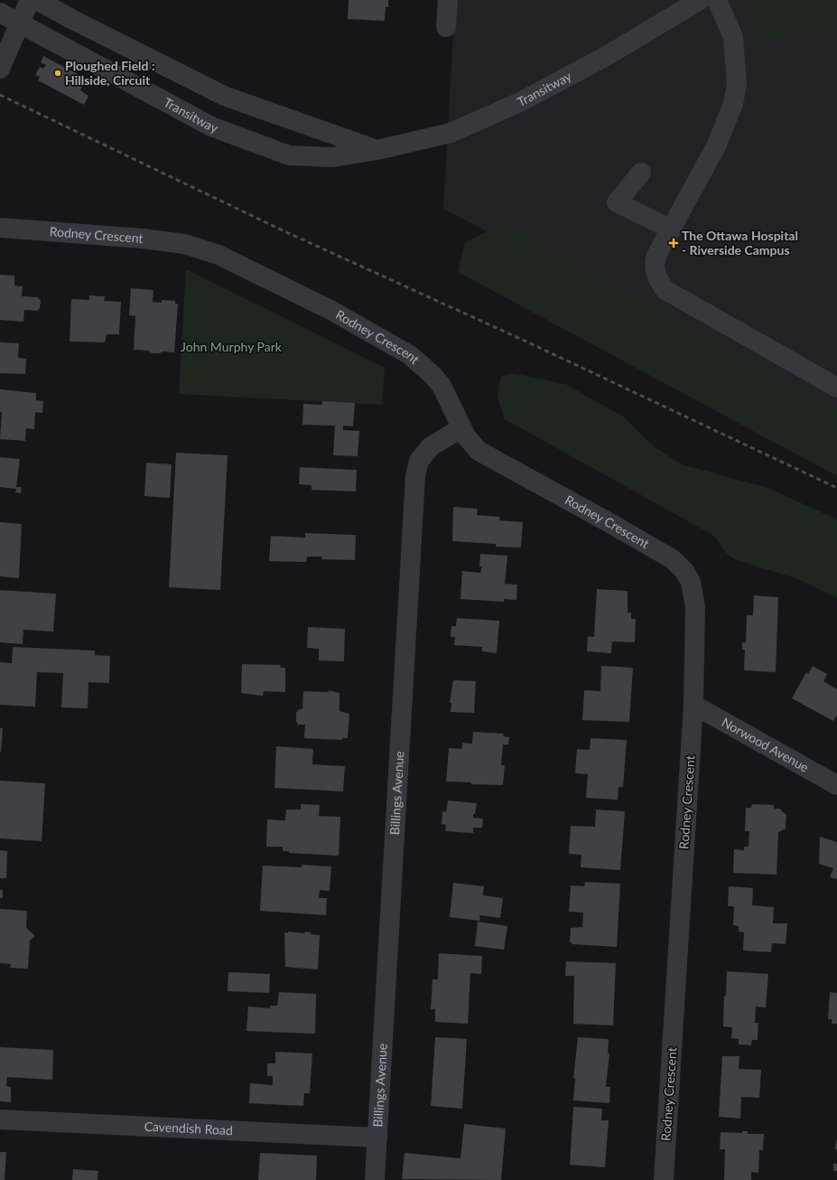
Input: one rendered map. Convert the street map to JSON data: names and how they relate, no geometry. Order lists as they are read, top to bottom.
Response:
{
  "streets": {
    "street": [
      "Transitway",
      "Rodney Crescent",
      "Norwood Avenue",
      "Billings Avenue",
      "Cavendish Road"
    ]
  },
  "crossings": [
    ["Rodney Crescent", "Norwood Avenue"],
    ["Rodney Crescent", "Billings Avenue"],
    ["Billings Avenue", "Cavendish Road"]
  ],
  "parks": ["John Murphy Park"],
  "places": {
    "other": ["Ploughed Field : Hillside, Circuit"],
    "health": ["The Ottawa Hospital - Riverside Campus"]
  }
}
